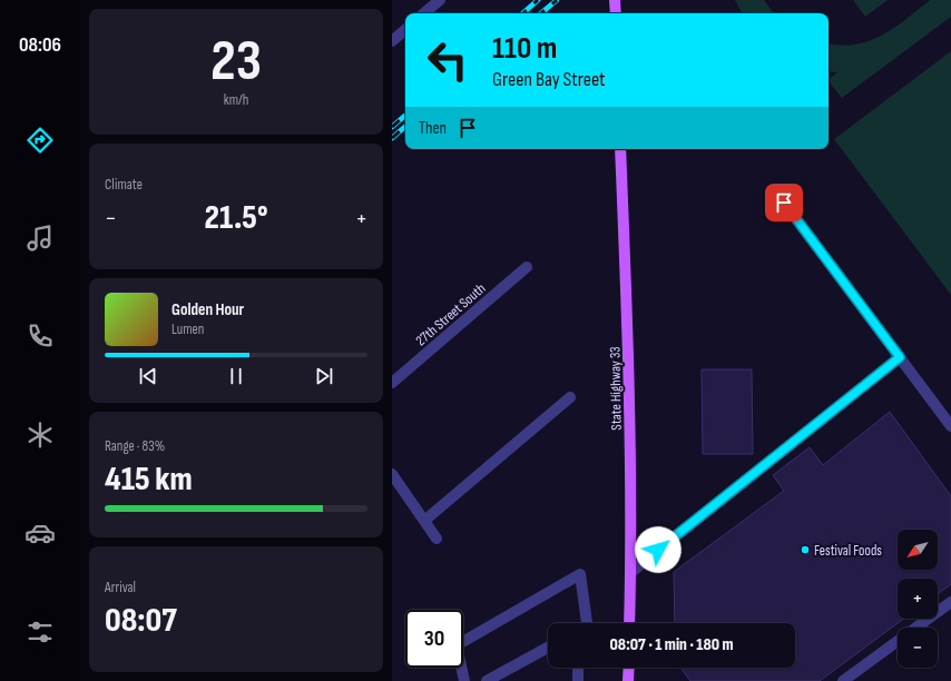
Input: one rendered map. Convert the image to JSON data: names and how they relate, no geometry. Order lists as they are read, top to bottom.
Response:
{
  "streets": {
    "main road": ["State Highway 33"],
    "street": ["27th Street South"]
  },
  "places": ["Festival Foods"],
  "north": "bottom left",
  "page": {
    "tabs": "08:06",
    "tile": [
      ["23", "km/h"],
      "Climate",
      ["Range · 83%", "415 km"],
      ["Arrival", "08:07"]
    ],
    "turn": ["110 m", "Green Bay Street"],
    "then": "Then",
    "heat": ["−", "21.5°", "+"],
    "song": ["Golden Hour", "Lumen"],
    "map_buttons": ["+", "−"],
    "limit": "30",
    "trip": "08:07 · 1 min · 180 m"
  }
}
